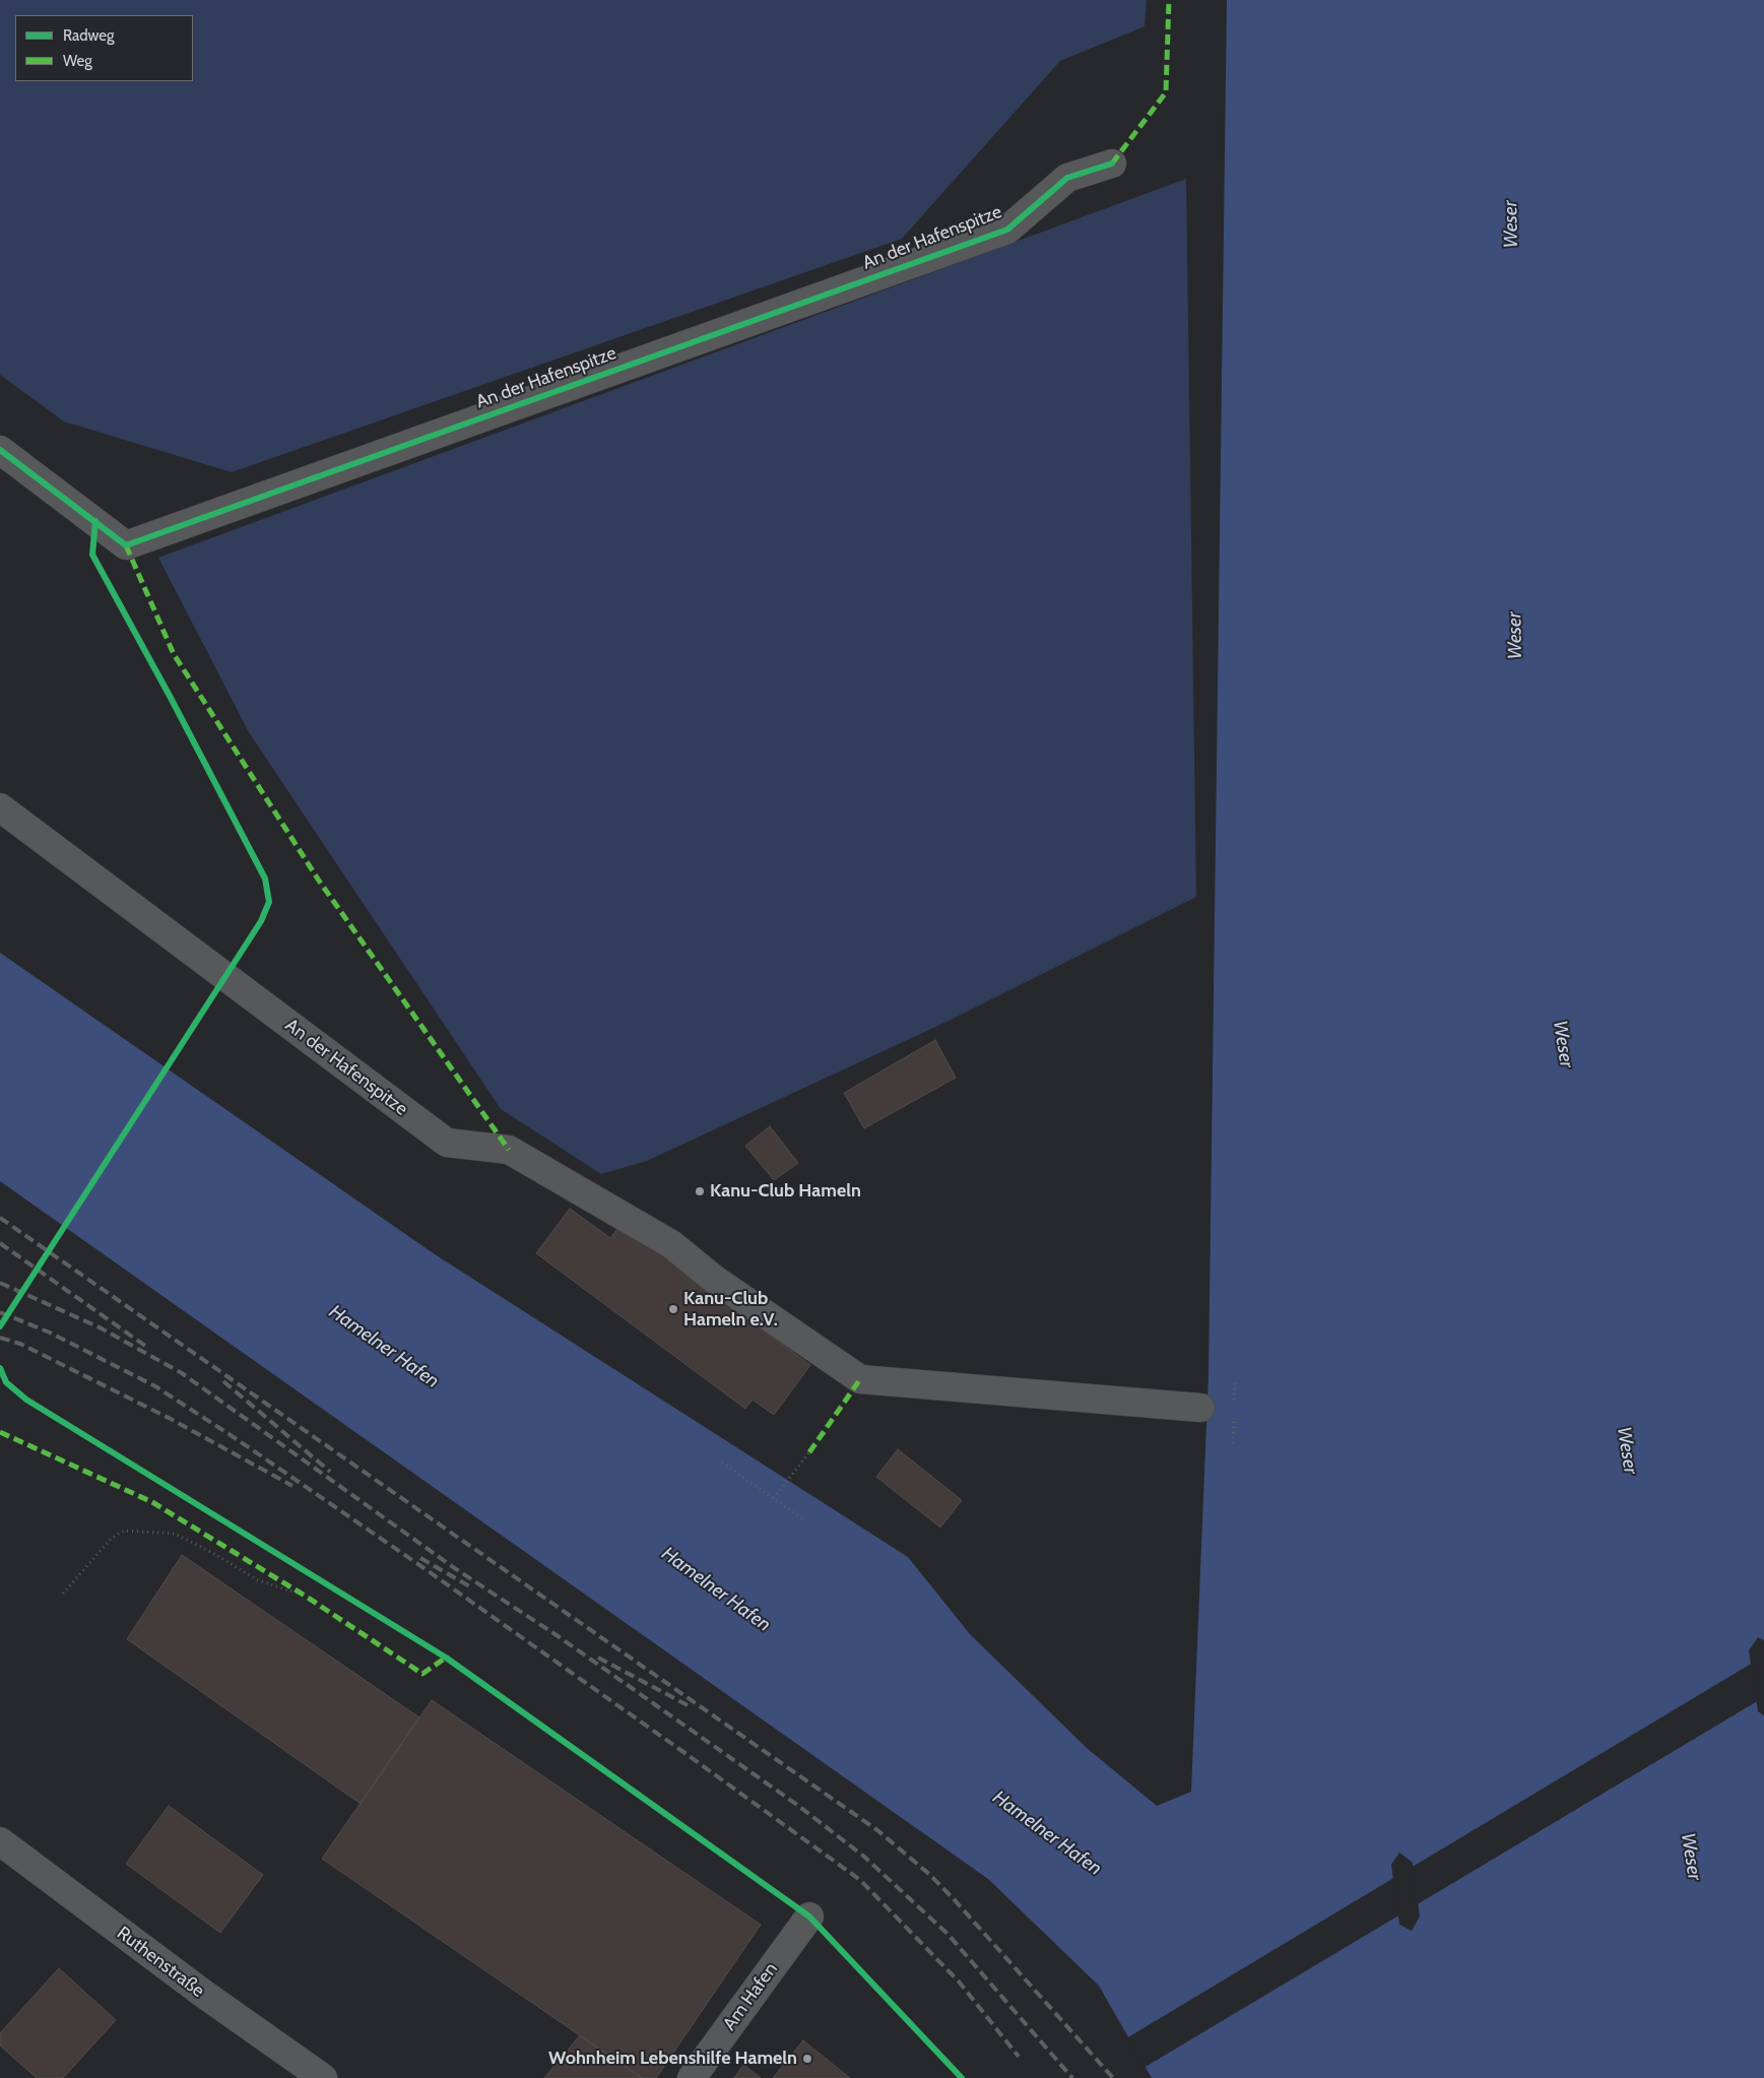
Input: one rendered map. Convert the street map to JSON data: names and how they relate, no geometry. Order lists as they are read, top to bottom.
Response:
{
  "streets": {
    "street": ["An der Hafenspitze", "Ruthenstraße", "Am Hafen"]
  },
  "water": ["Weser", "Hamelner Hafen"],
  "places": ["Kanu-Club Hameln", "Kanu-Club Hameln e.V.", "Wohnheim Lebenshilfe Hameln"],
  "legend": ["Radweg", "Weg"]
}
